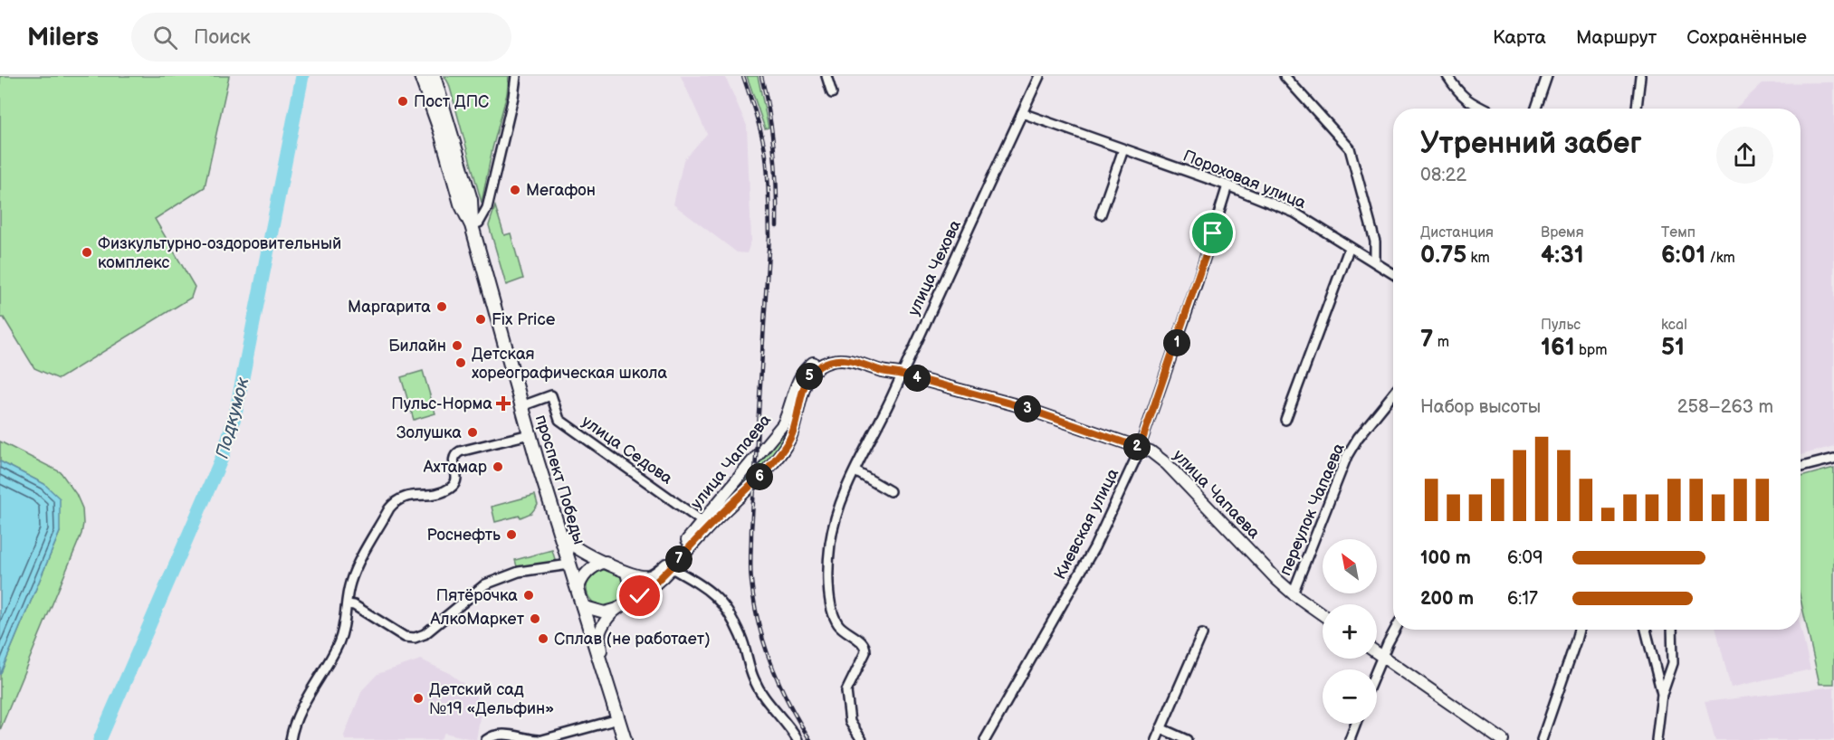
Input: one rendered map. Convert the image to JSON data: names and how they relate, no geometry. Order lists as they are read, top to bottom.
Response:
{
  "streets": {
    "main road": ["улица Чапаева", "проспект Победы"],
    "street": [
      "Пороховая улица",
      "улица Чехова",
      "улица Седова",
      "переулок Чапаева",
      "Киевская улица"
    ]
  },
  "crossings": [
    ["Пороховая улица", "улица Чехова"],
    ["Пороховая улица", "Киевская улица"],
    ["улица Чехова", "улица Чапаева"],
    ["улица Седова", "проспект Победы"],
    ["улица Чапаева", "проспект Победы"],
    ["улица Чапаева", "переулок Чапаева"],
    ["улица Чапаева", "Киевская улица"]
  ],
  "water": ["Подкумок"],
  "places": {
    "other": [
      "Пост ДПС",
      "Мегафон",
      "Физкультурно-оздоровительный комплекс",
      "Маргарита",
      "Fix Price",
      "Билайн",
      "Детская хореографическая школа",
      "Золушка",
      "Ахтамар",
      "Роснефть",
      "Пятёрочка",
      "АлкоМаркет",
      "Сплав (не работает)",
      "Детский сад №19 «Дельфин»"
    ],
    "health": ["Пульс-Норма"]
  },
  "north": "top left",
  "page": {
    "header": "Milers",
    "search": "Поиск",
    "nav": ["Карта", "Маршрут", "Сохранённые"],
    "heading": ["Утренний забег", "08:22"],
    "stats": [
      ["Дистанция", "0.75 km"],
      ["Время", "4:31"],
      ["Темп", "6:01 /km"],
      ["7 m"],
      ["Пульс", "161 bpm"],
      ["kcal", "51"]
    ],
    "pins": [
      "1",
      "5",
      "4",
      "3",
      "2",
      "6",
      "7"
    ],
    "chart": ["Набор высоты", "258–263 m"],
    "list": [
      {
        "name": "100 m",
        "note": "6:09"
      },
      {
        "name": "200 m",
        "note": "6:17"
      }
    ],
    "map_buttons": ["+", "−"]
  }
}
